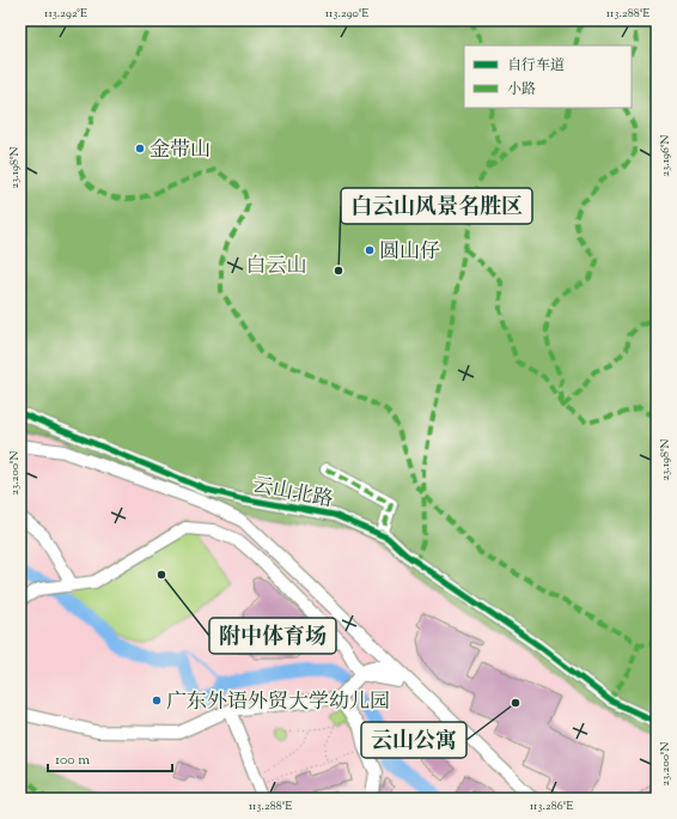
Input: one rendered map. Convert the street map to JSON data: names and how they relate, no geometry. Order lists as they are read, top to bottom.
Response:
{
  "streets": {
    "street": ["云山北路"]
  },
  "parks": ["白云山"],
  "places": [
    "金带山",
    "圆山仔",
    "白云山风景名胜区",
    "附中体育场",
    "广东外语外贸大学幼儿园",
    "云山公寓"
  ],
  "legend": ["自行车道", "小路"],
  "scale_bar": "100 m",
  "coordinates": [
    "113.292°E",
    "113.290°E",
    "113.288°E",
    "23.196°N",
    "23.198°N",
    "23.200°N",
    "113.286°E"
  ]
}
